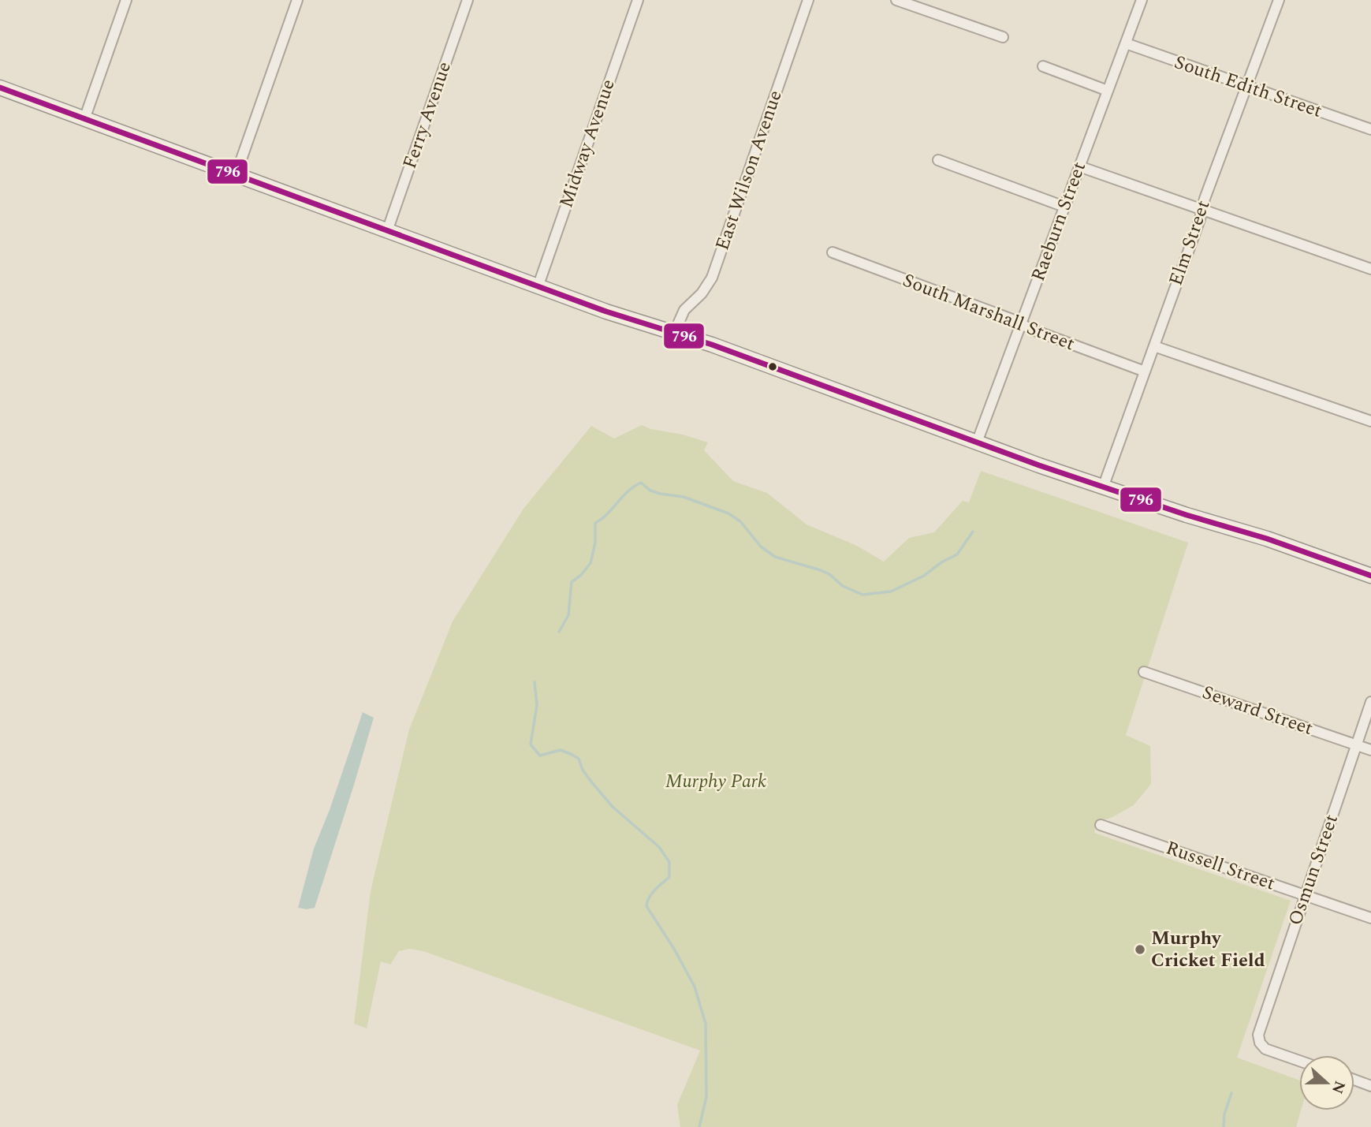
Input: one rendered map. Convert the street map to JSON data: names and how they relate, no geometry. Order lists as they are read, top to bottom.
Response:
{
  "streets": {
    "street": [
      "South Edith Street",
      "Ferry Avenue",
      "Midway Avenue",
      "East Wilson Avenue",
      "Raeburn Street",
      "Elm Street",
      "South Marshall Street",
      "Seward Street",
      "Russell Street",
      "Osmun Street"
    ]
  },
  "crossings": [
    ["South Edith Street", "Raeburn Street"],
    ["South Edith Street", "Elm Street"],
    ["Raeburn Street", "South Marshall Street"],
    ["Elm Street", "South Marshall Street"],
    ["Seward Street", "Osmun Street"],
    ["Russell Street", "Osmun Street"]
  ],
  "parks": ["Murphy Park"],
  "places": ["Murphy Cricket Field"],
  "lines": ["transit line 796"],
  "north": "right"
}
